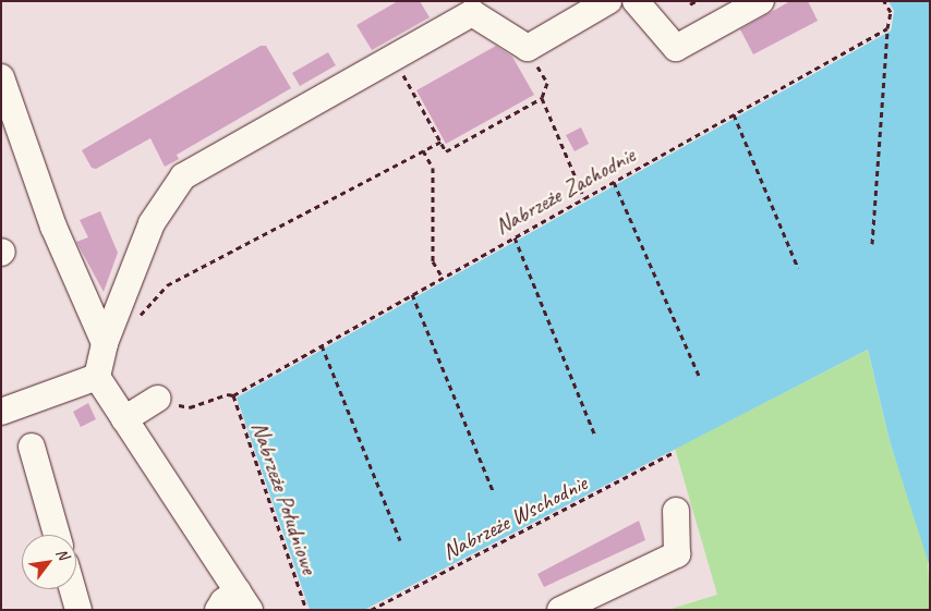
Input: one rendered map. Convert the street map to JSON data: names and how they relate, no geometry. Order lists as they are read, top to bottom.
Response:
{
  "streets": {
    "path": ["Nabrzeże Zachodnie", "Nabrzeże Południowe", "Nabrzeże Wschodnie"]
  },
  "crossings": [
    ["Nabrzeże Zachodnie", "Nabrzeże Południowe"]
  ],
  "north": "top right"
}
